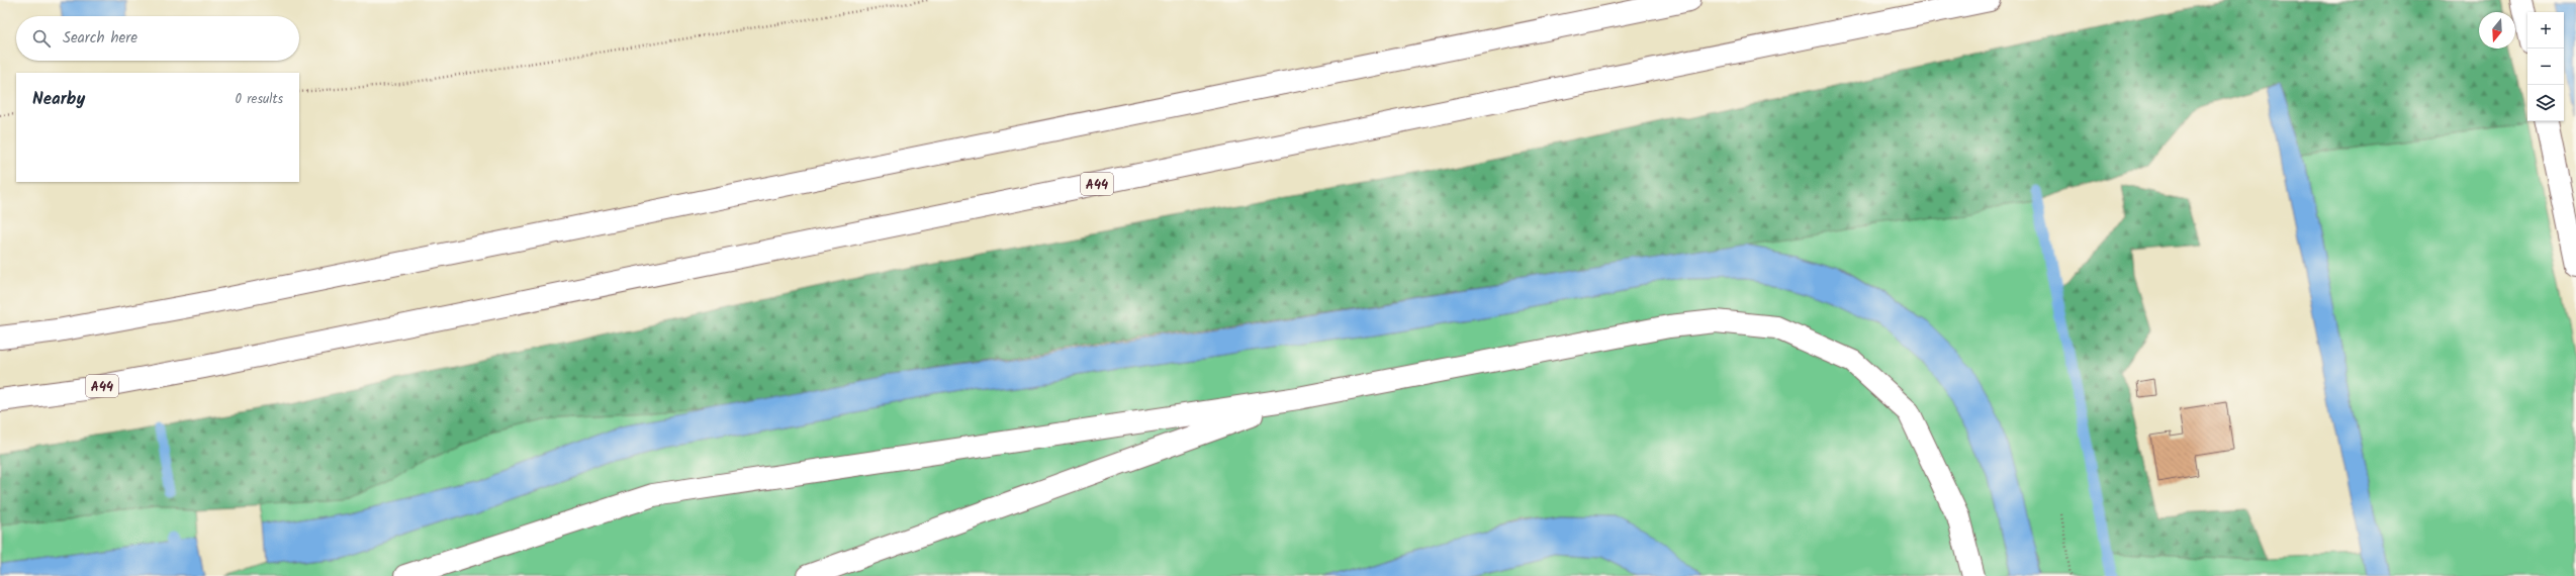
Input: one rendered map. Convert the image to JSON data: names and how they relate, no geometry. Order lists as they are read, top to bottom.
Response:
{
  "streets": {
    "main road": ["A44"]
  },
  "north": "bottom",
  "page": {
    "map_buttons": ["+", "−"],
    "search": "Search here",
    "heading": ["Nearby", "0 results"]
  }
}
